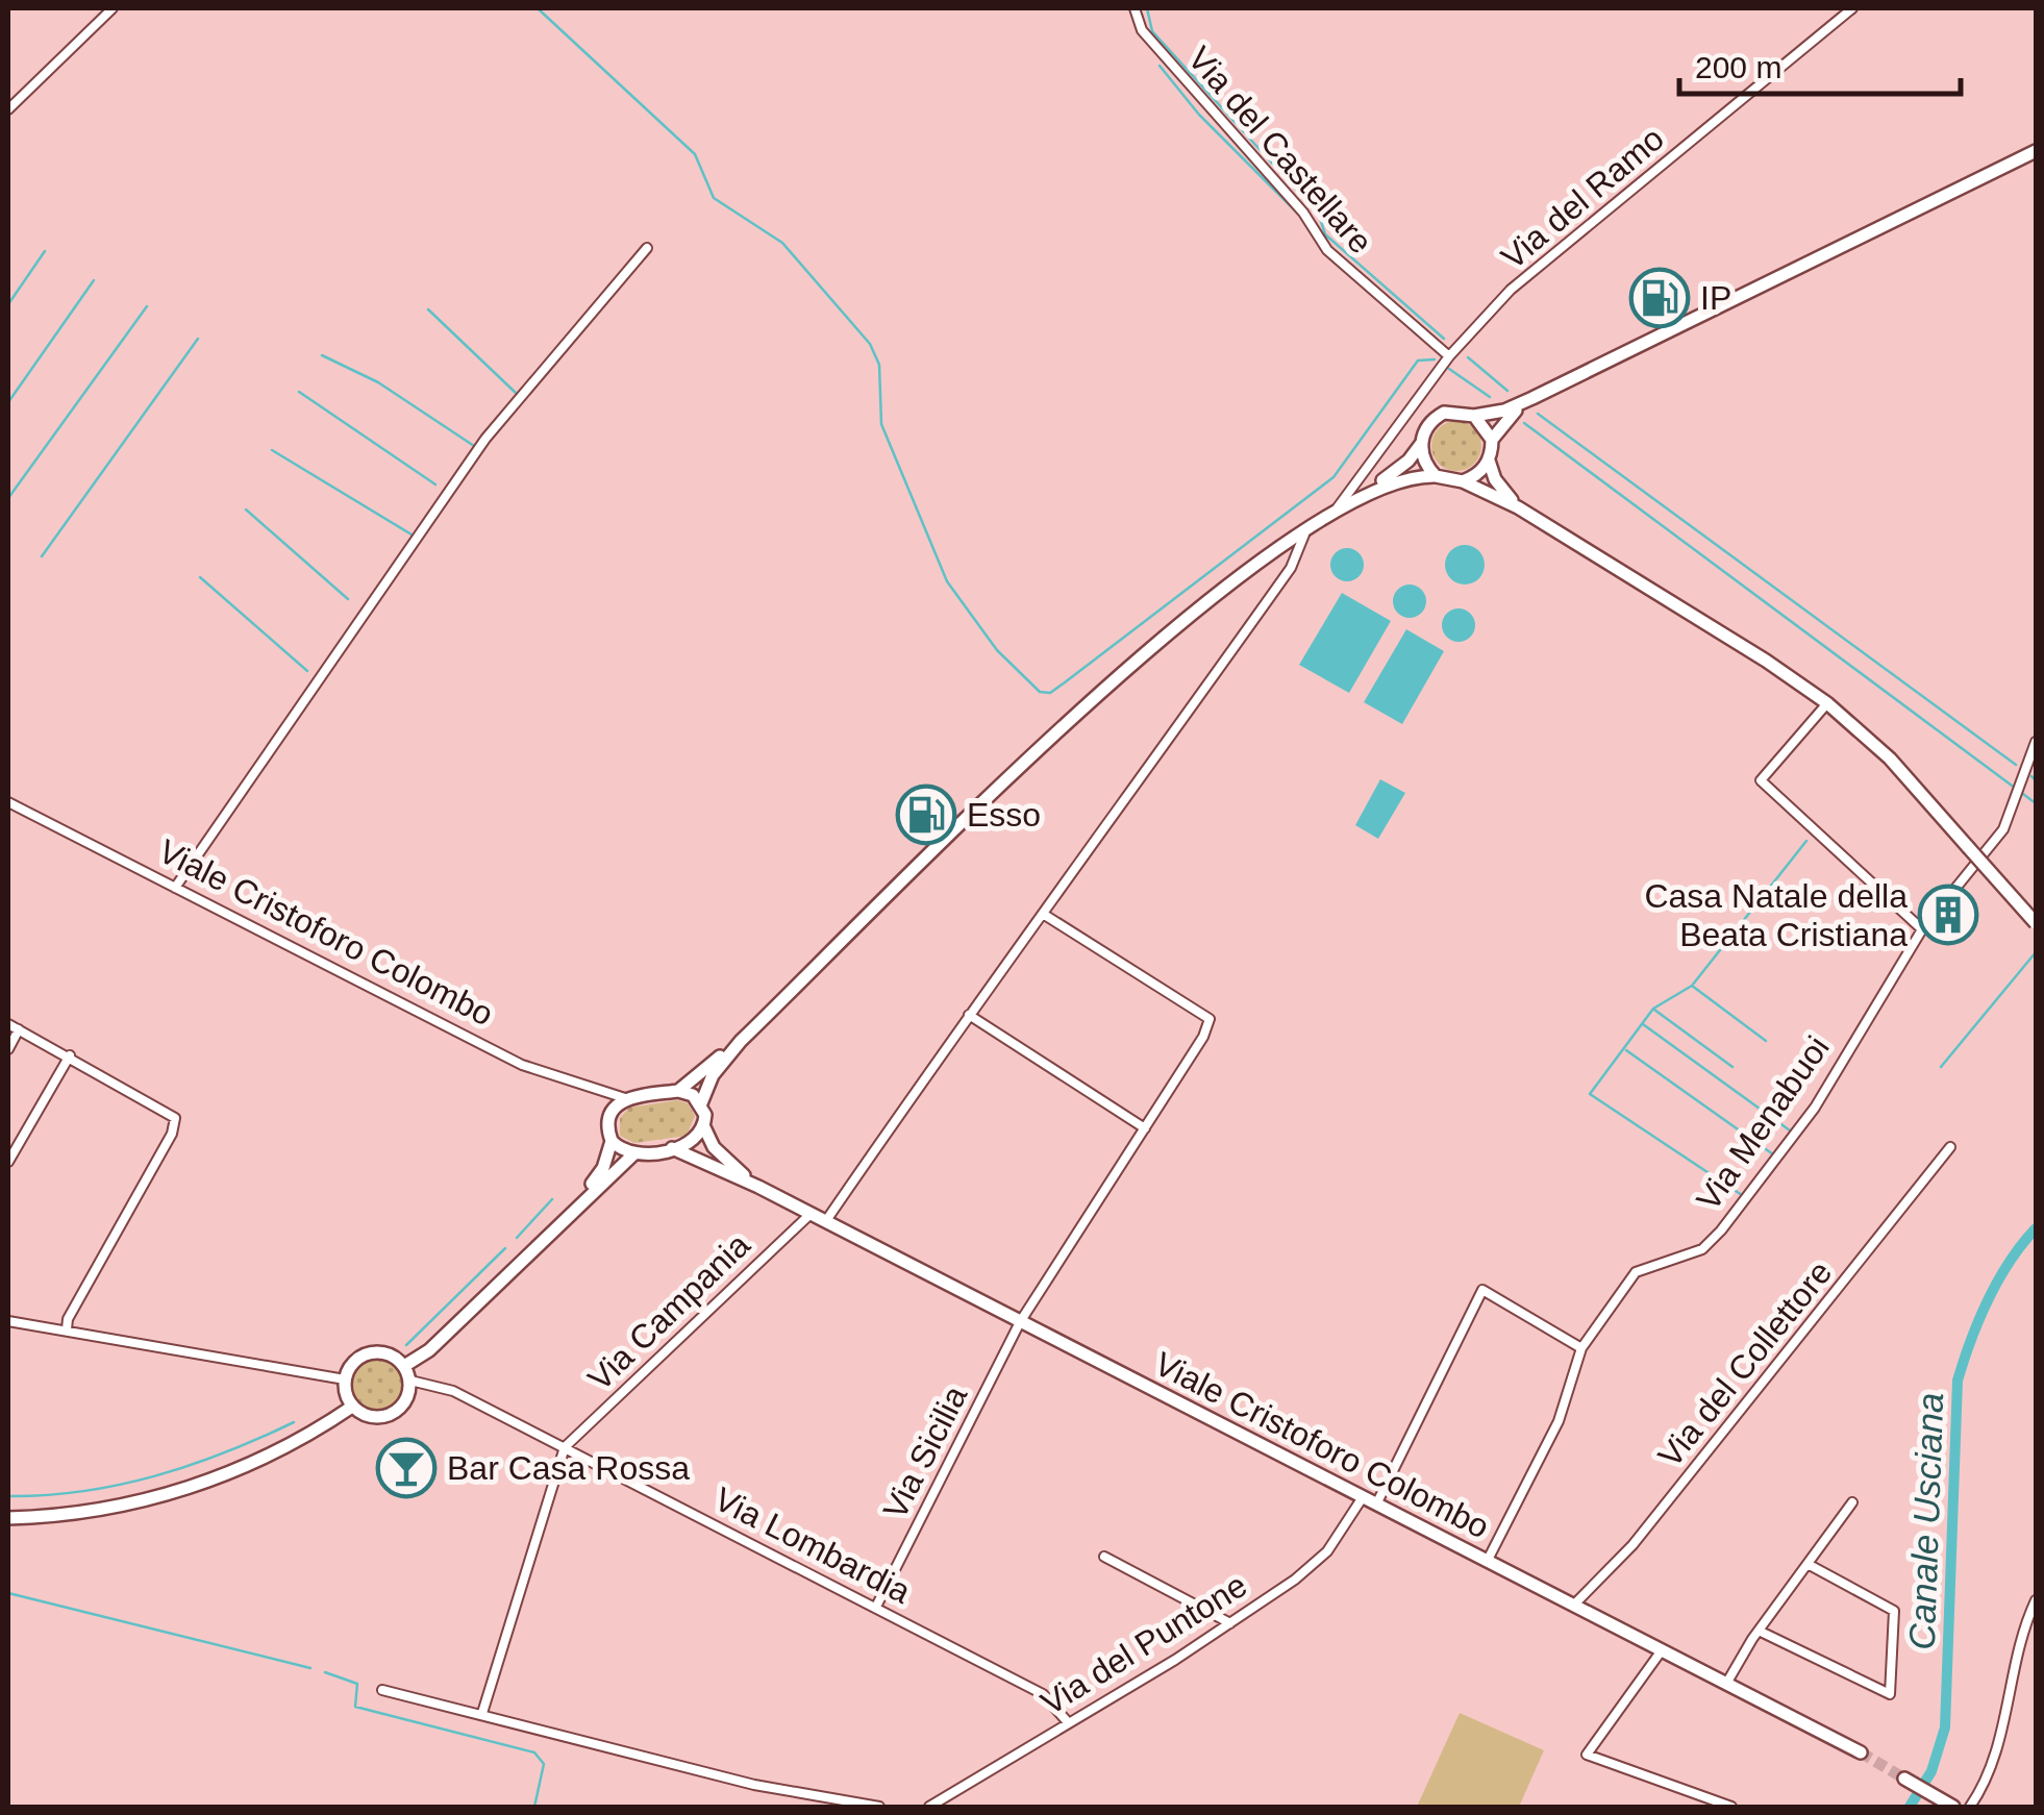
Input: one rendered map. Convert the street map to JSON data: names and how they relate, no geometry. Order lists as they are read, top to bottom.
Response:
{
  "streets": {
    "main road": ["Viale Cristoforo Colombo"],
    "street": [
      "Via del Castellare",
      "Via del Ramo",
      "Via Menabuoi",
      "Via Campania",
      "Via del Collettore",
      "Via Sicilia",
      "Via Lombardia",
      "Via del Puntone"
    ]
  },
  "crossings": [
    ["Via del Castellare", "Via del Ramo"],
    ["Viale Cristoforo Colombo", "Via Menabuoi"],
    ["Viale Cristoforo Colombo", "Via Campania"],
    ["Viale Cristoforo Colombo", "Via del Collettore"],
    ["Viale Cristoforo Colombo", "Via Sicilia"],
    ["Viale Cristoforo Colombo", "Via del Puntone"],
    ["Via Campania", "Via Lombardia"],
    ["Via Sicilia", "Via Lombardia"],
    ["Via Lombardia", "Via del Puntone"]
  ],
  "water": ["Canale Usciana"],
  "places": {
    "fuel station": ["IP", "Esso"],
    "building": ["Casa Natale della Beata Cristiana"],
    "bar": ["Bar Casa Rossa"]
  },
  "scale_bar": "200 m"
}
